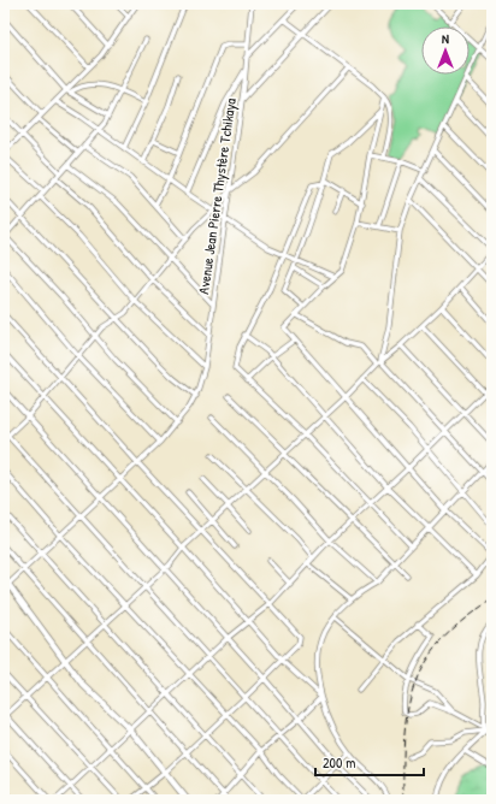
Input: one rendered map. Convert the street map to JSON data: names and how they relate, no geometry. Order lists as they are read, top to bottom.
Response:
{
  "streets": {
    "street": ["Avenue Jean Pierre Thystère Tchikaya"]
  },
  "scale_bar": "200 m",
  "north": "top"
}
